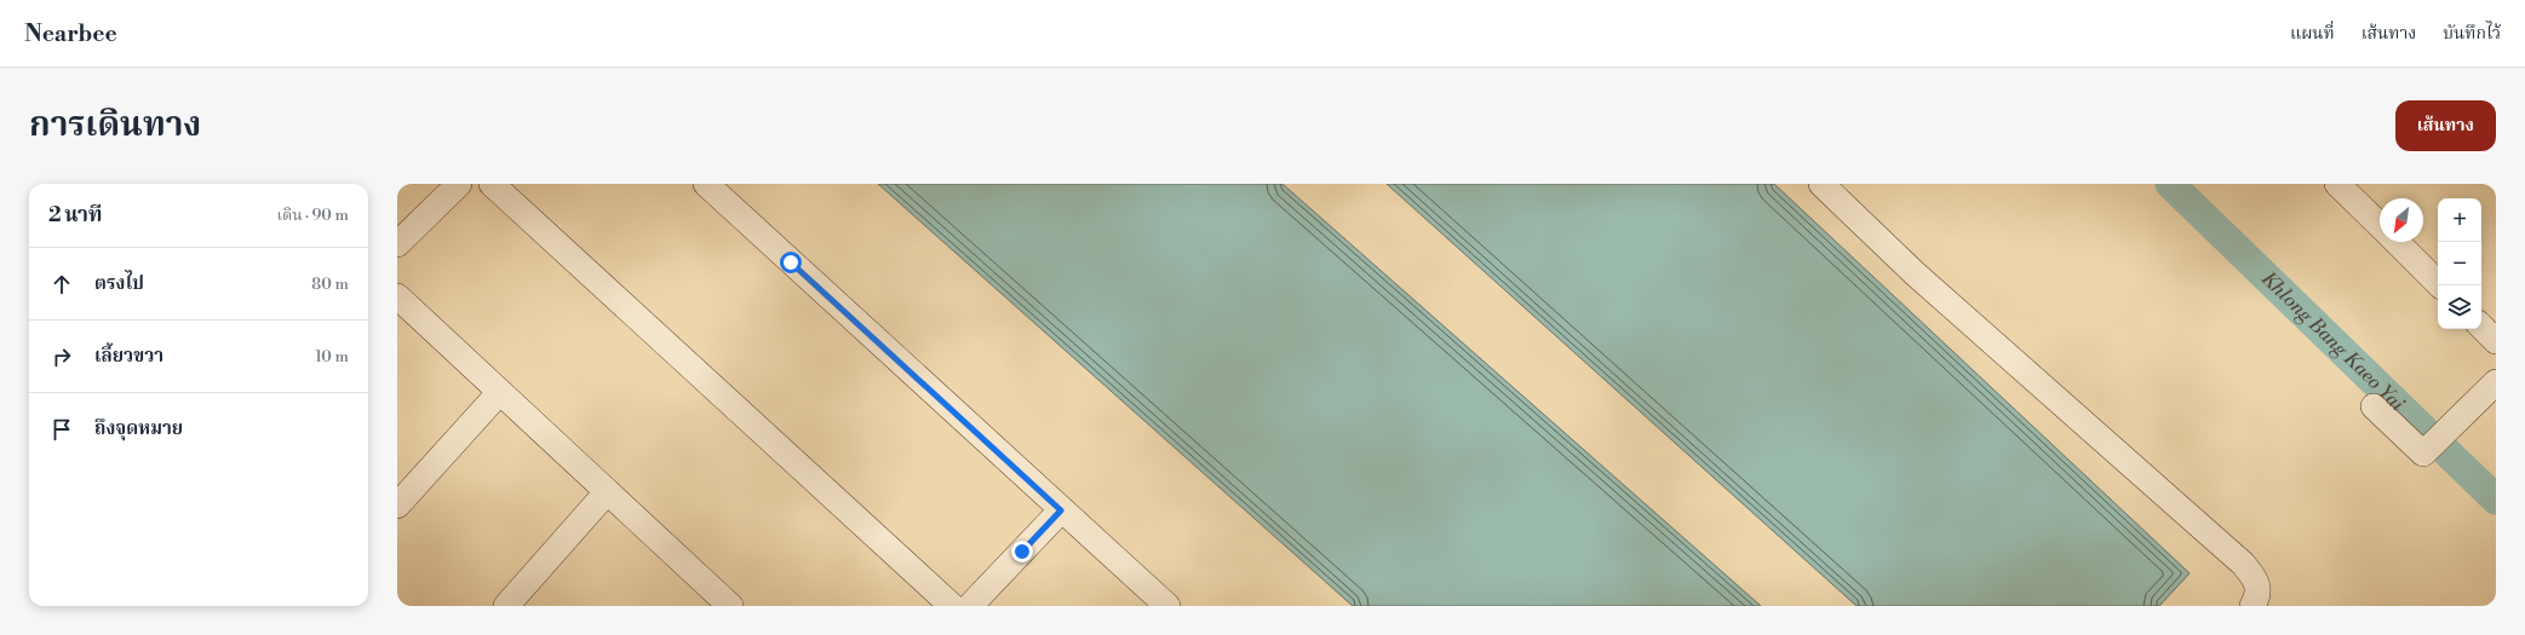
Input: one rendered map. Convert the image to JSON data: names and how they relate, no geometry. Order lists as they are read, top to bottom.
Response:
{
  "water": ["Khlong Bang Kaeo Yai"],
  "north": "bottom left",
  "page": {
    "header": "Nearbee",
    "nav": ["แผนที่", "เส้นทาง", "บันทึกไว้"],
    "title": "การเดินทาง",
    "buttons": "เส้นทาง",
    "heading": ["2 นาที", "เดิน · 90 m"],
    "map_buttons": ["+", "−"],
    "list": [
      ["ตรงไป", "80 m"],
      ["เลี้ยวขวา", "10 m"],
      "ถึงจุดหมาย"
    ]
  }
}
